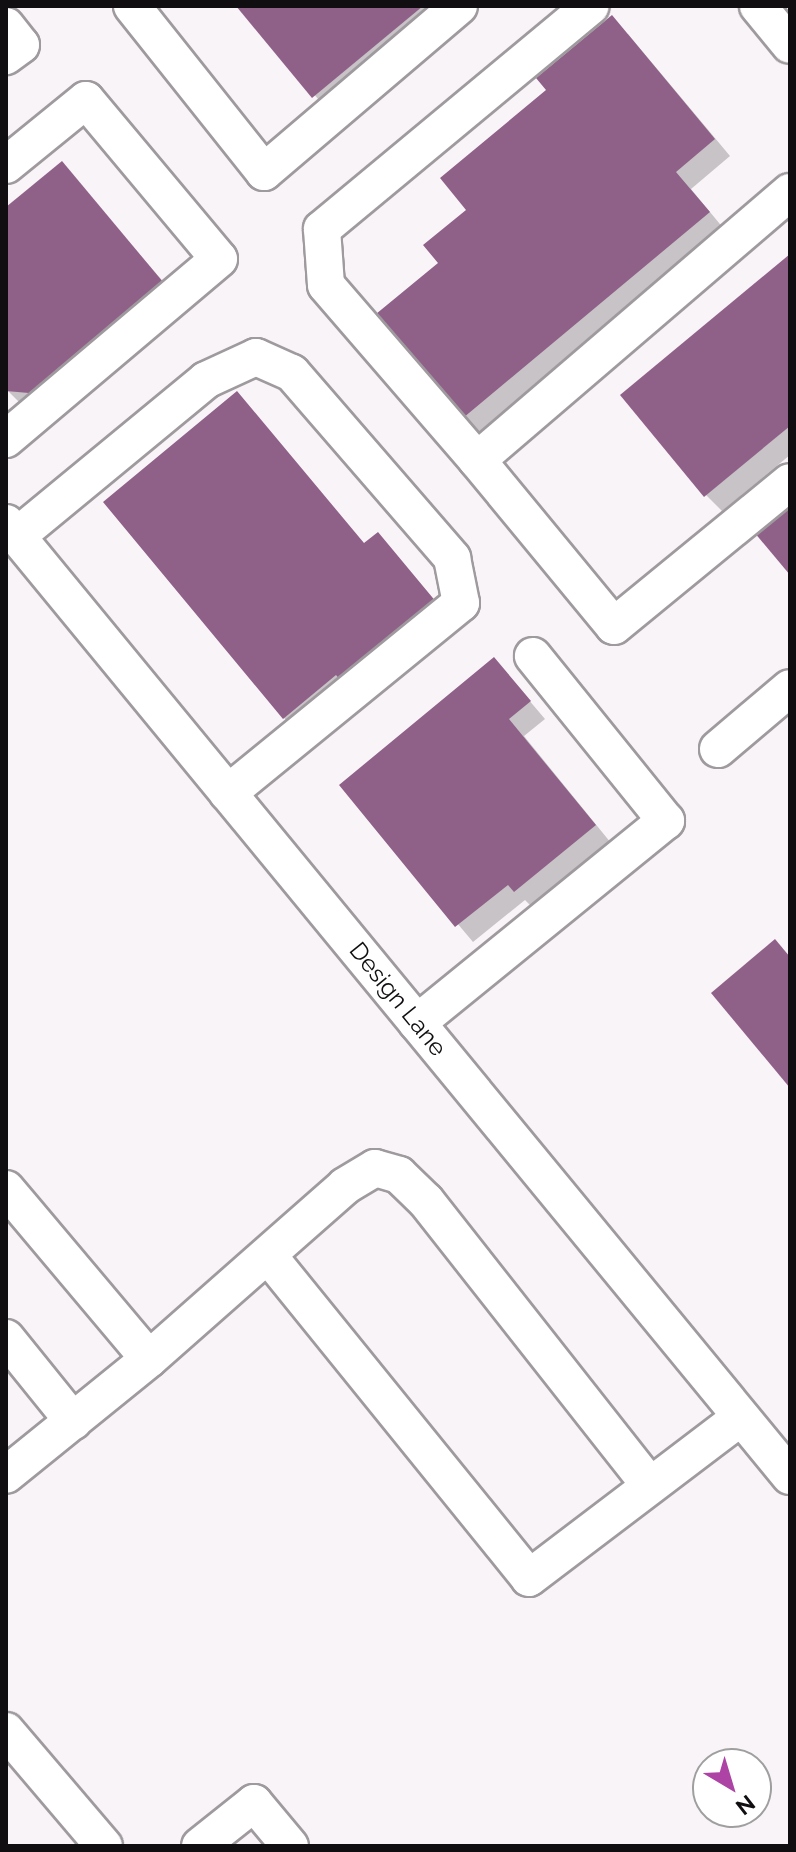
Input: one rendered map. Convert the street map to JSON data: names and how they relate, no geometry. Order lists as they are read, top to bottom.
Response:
{
  "streets": {
    "street": ["Design Lane"]
  },
  "north": "bottom right"
}
